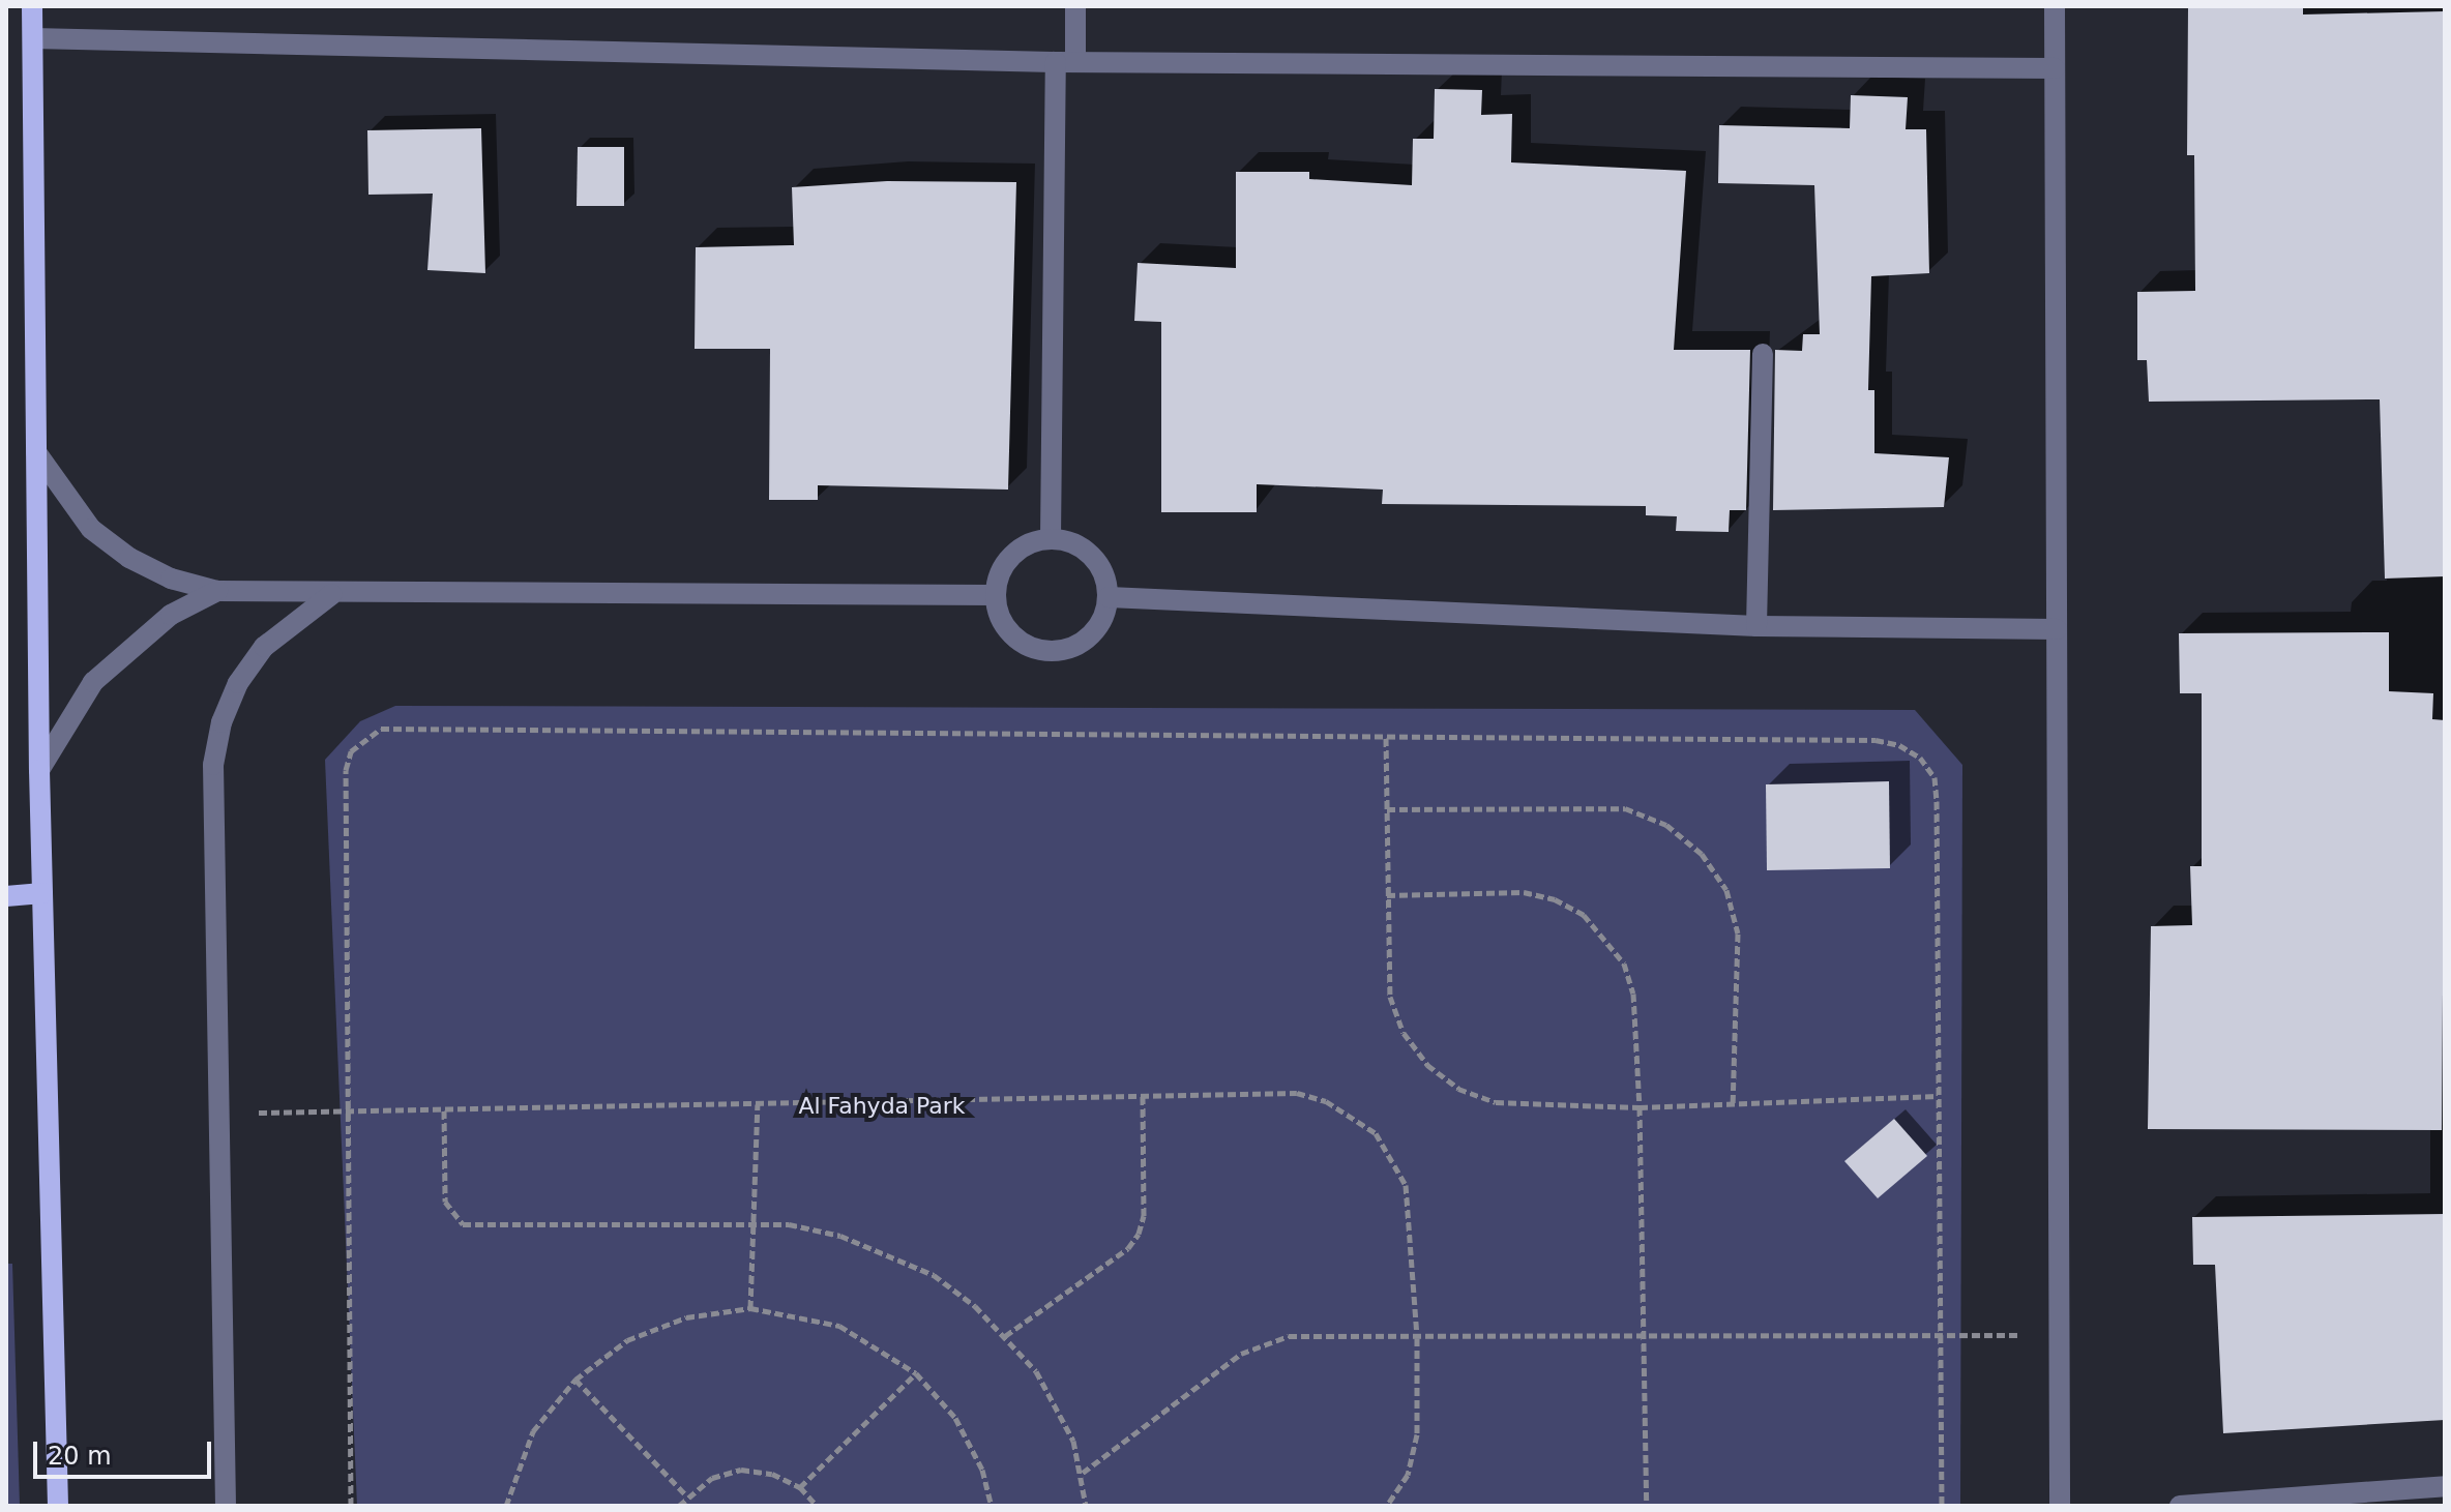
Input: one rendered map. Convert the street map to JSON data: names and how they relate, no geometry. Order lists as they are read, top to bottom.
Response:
{
  "parks": ["Al Fahyda Park"],
  "scale_bar": "20 m"
}
